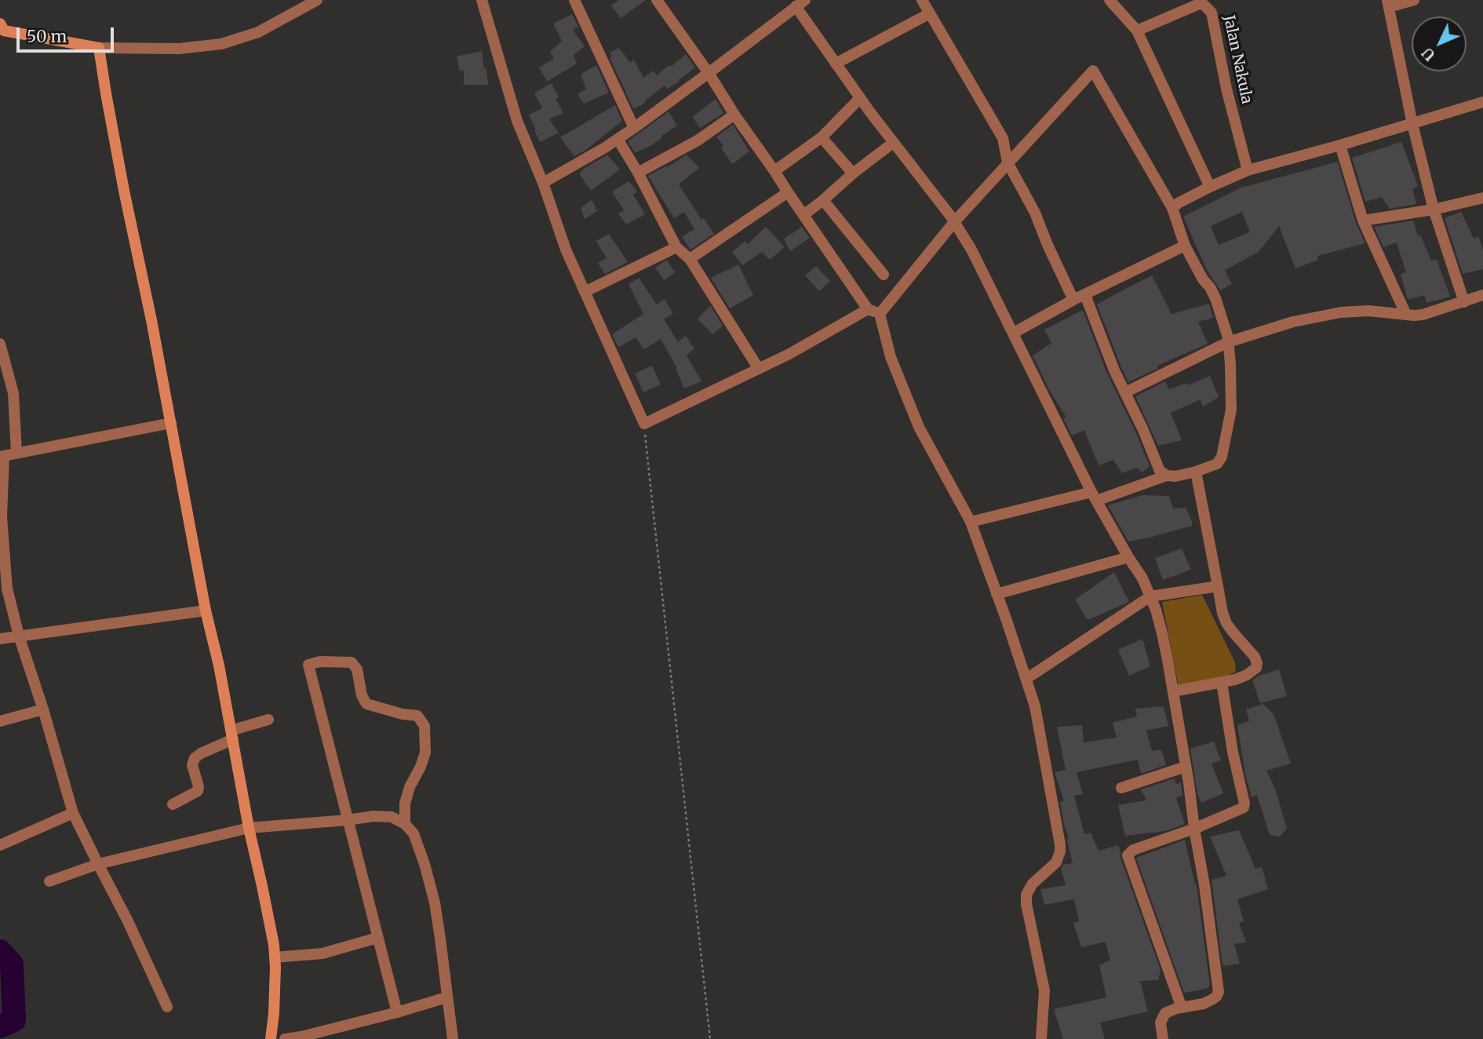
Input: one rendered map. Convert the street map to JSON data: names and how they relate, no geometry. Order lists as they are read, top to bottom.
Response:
{
  "streets": {
    "street": ["Jalan Nakula"]
  },
  "scale_bar": "50 m",
  "north": "bottom left"
}
